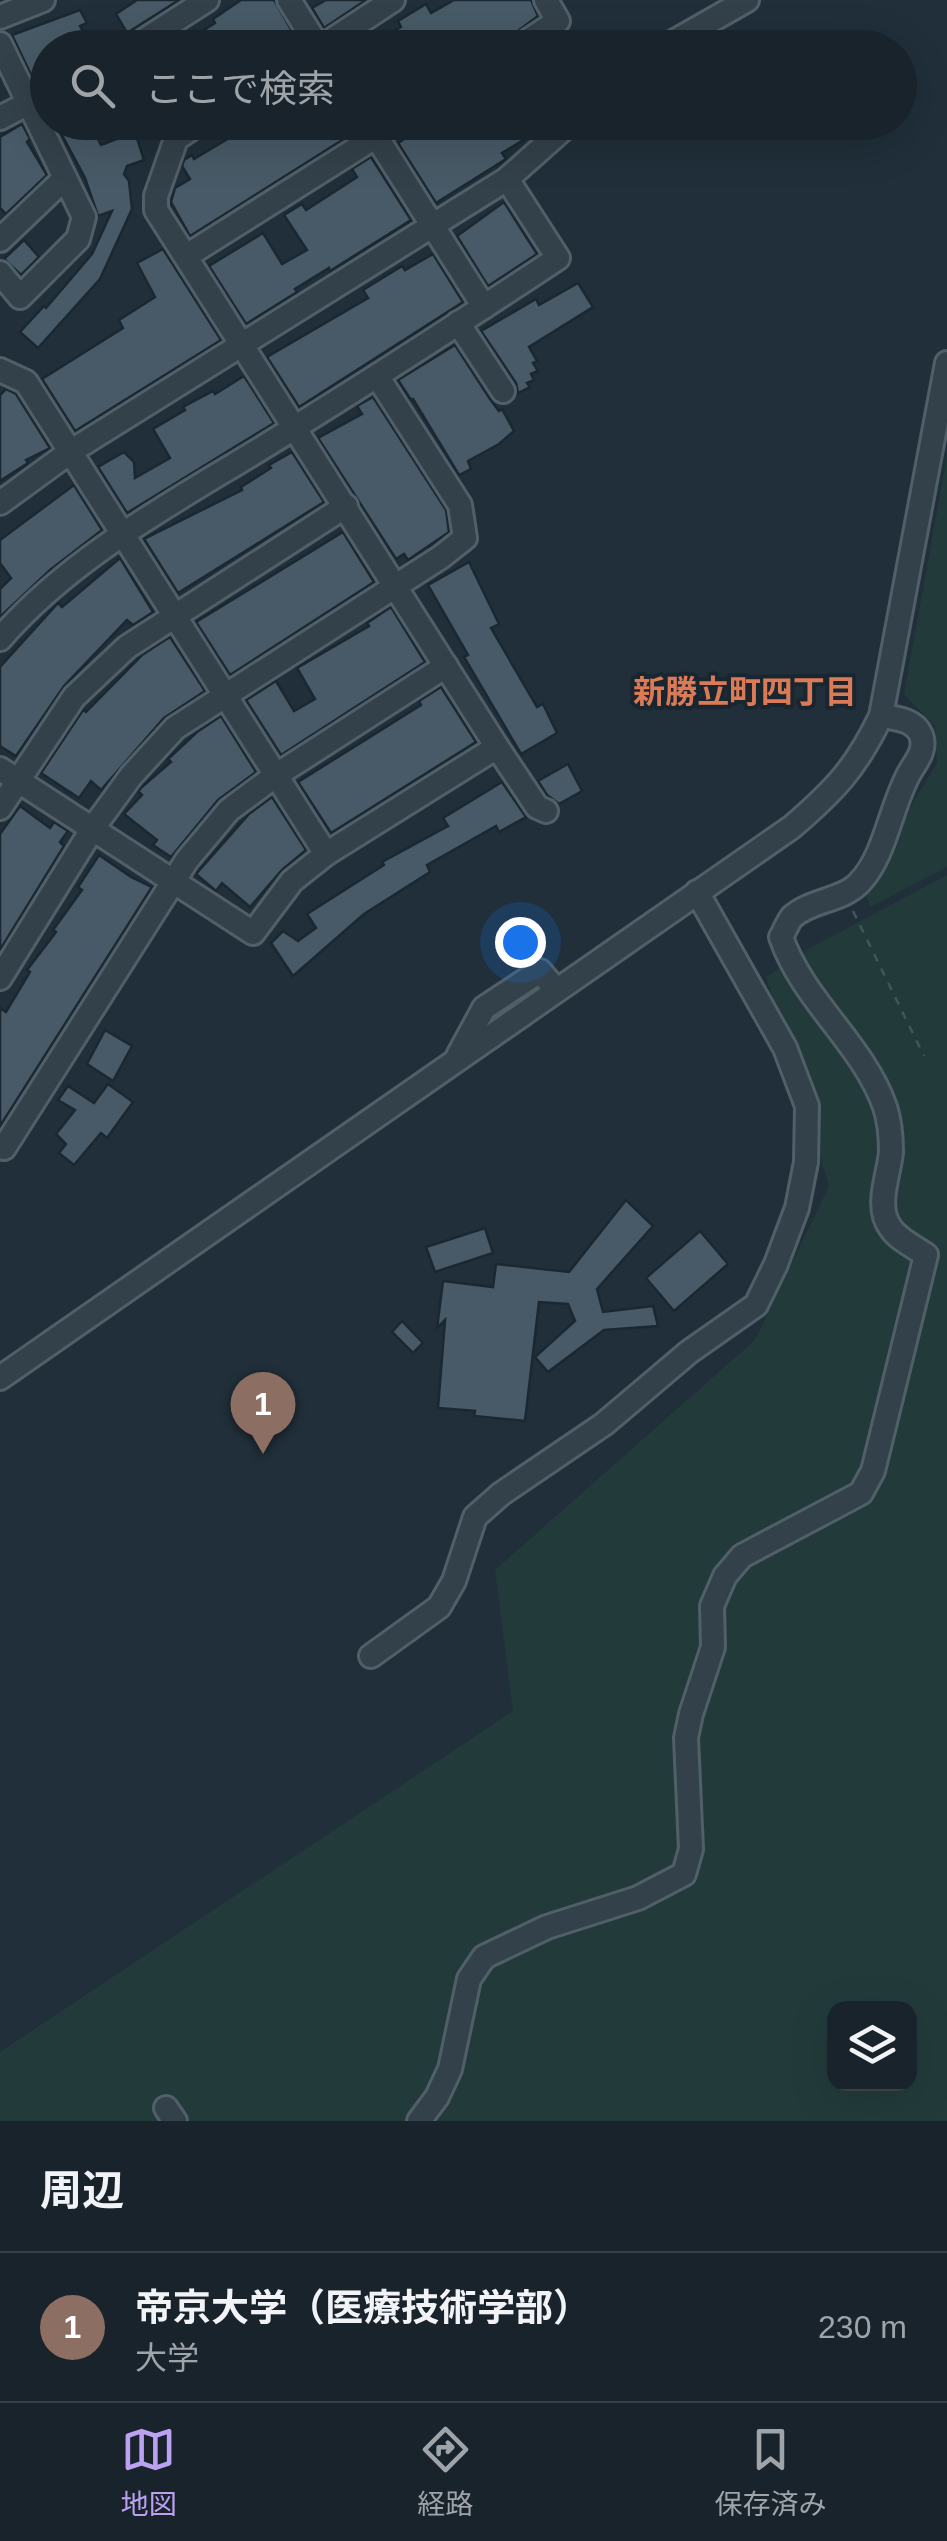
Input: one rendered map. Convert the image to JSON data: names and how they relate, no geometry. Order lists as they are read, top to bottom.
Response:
{
  "districts": ["新勝立町四丁目"],
  "page": {
    "search": "ここで検索",
    "pins": "1",
    "heading": "周辺",
    "list": [
      {
        "mark": "1",
        "name": "帝京大学（医療技術学部）",
        "note": "大学",
        "value": "230 m"
      }
    ],
    "nav": ["地図", "経路", "保存済み"]
  }
}
